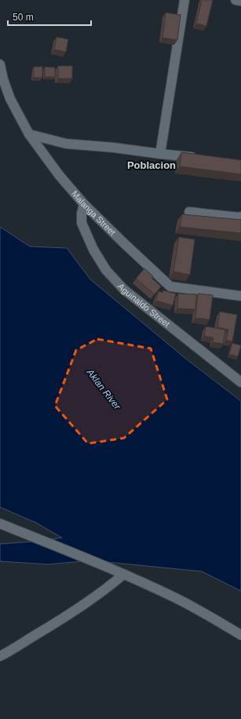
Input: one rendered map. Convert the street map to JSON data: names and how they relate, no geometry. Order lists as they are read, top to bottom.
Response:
{
  "streets": {
    "street": ["Malanga Street", "Aguinaldo Street"]
  },
  "crossings": [
    ["Malanga Street", "Aguinaldo Street"]
  ],
  "districts": ["Poblacion"],
  "water": ["Aklan River"],
  "scale_bar": "50 m"
}
